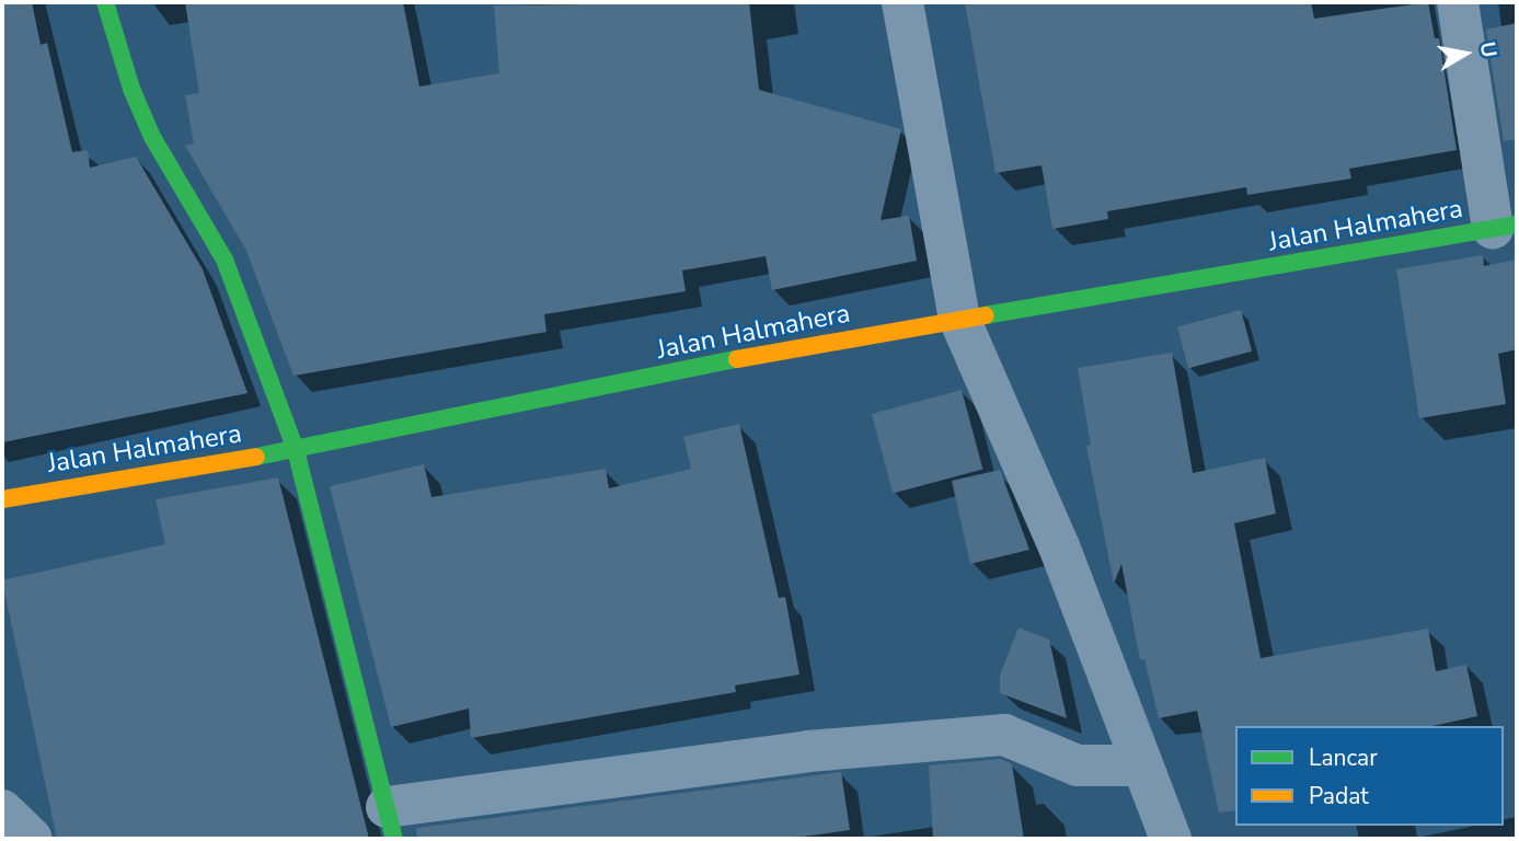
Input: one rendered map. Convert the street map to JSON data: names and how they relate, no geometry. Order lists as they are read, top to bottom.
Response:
{
  "streets": {
    "street": ["Jalan Halmahera"]
  },
  "legend": ["Lancar", "Padat"],
  "north": "right"
}
